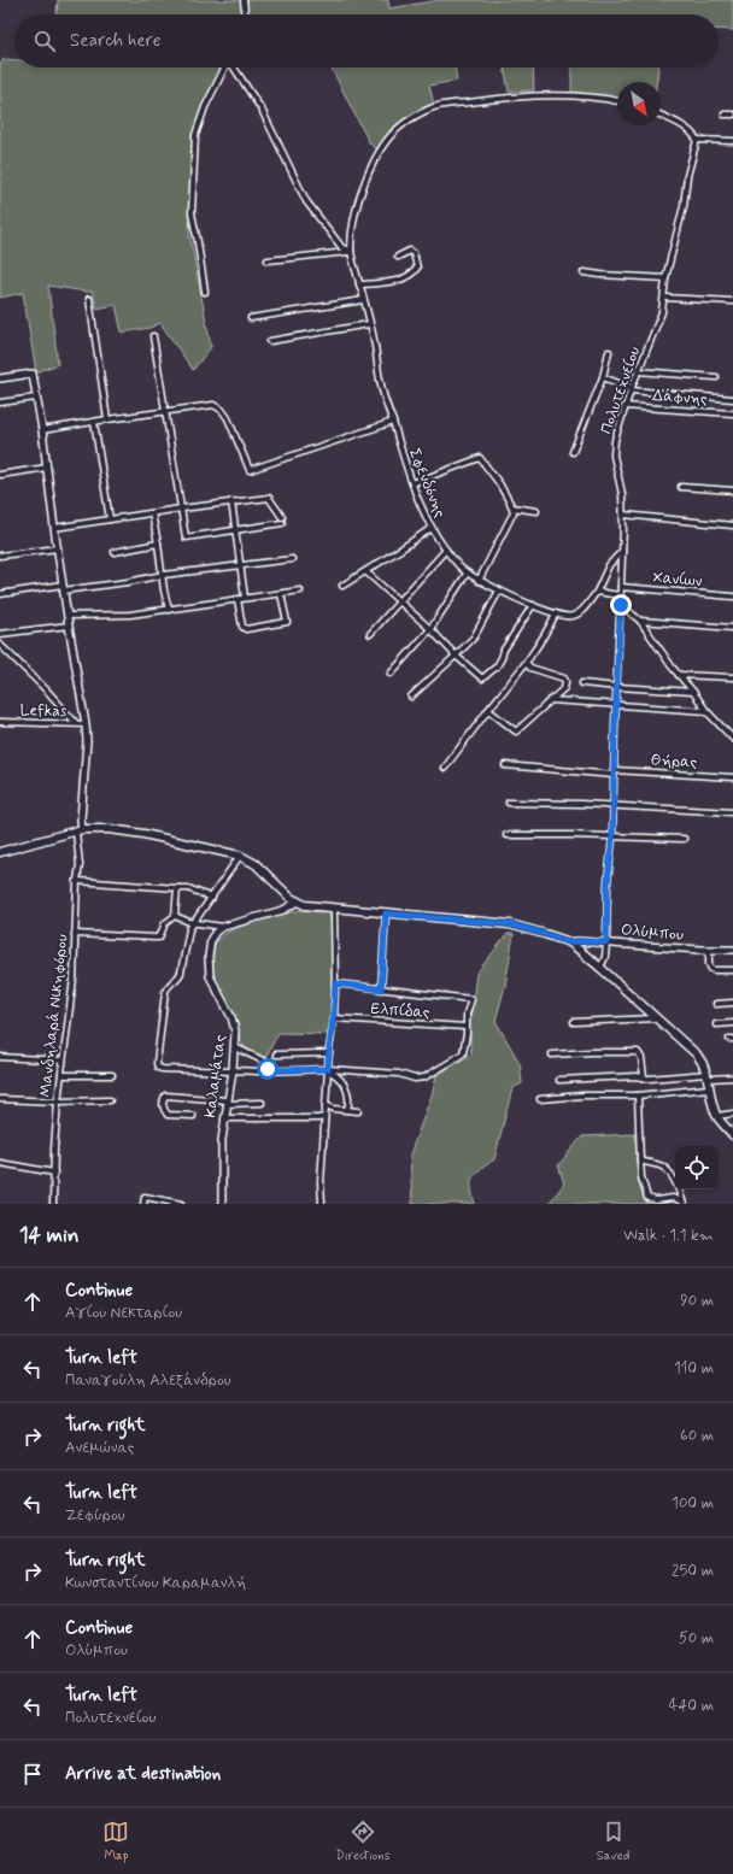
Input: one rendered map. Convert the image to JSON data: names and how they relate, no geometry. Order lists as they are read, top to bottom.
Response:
{
  "streets": {
    "street": [
      "Πολυτεχνείου",
      "Δάφνης",
      "Σφενδόνης",
      "Χανίων",
      "Lefkas",
      "Θήρας",
      "Ολύμπου",
      "Ελπίδας",
      "Μανδηλαρά Νικηφόρου",
      "Καλαμάτας"
    ]
  },
  "crossings": [
    ["Πολυτεχνείου", "Δάφνης"],
    ["Πολυτεχνείου", "Χανίων"],
    ["Πολυτεχνείου", "Θήρας"],
    ["Πολυτεχνείου", "Ολύμπου"]
  ],
  "north": "bottom right",
  "page": {
    "search": "Search here",
    "heading": ["14 min", "Walk · 1.1 km"],
    "list": [
      ["Continue", "Αγίου Νεκταρίου", "90 m"],
      ["Turn left", "Παναγούλη Αλεξάνδρου", "110 m"],
      ["Turn right", "Ανεμώνας", "60 m"],
      ["Turn left", "Ζεφύρου", "100 m"],
      ["Turn right", "Κωνσταντίνου Καραμανλή", "250 m"],
      ["Continue", "Ολύμπου", "50 m"],
      ["Turn left", "Πολυτεχνείου", "440 m"],
      "Arrive at destination"
    ],
    "nav": ["Map", "Directions", "Saved"]
  }
}
